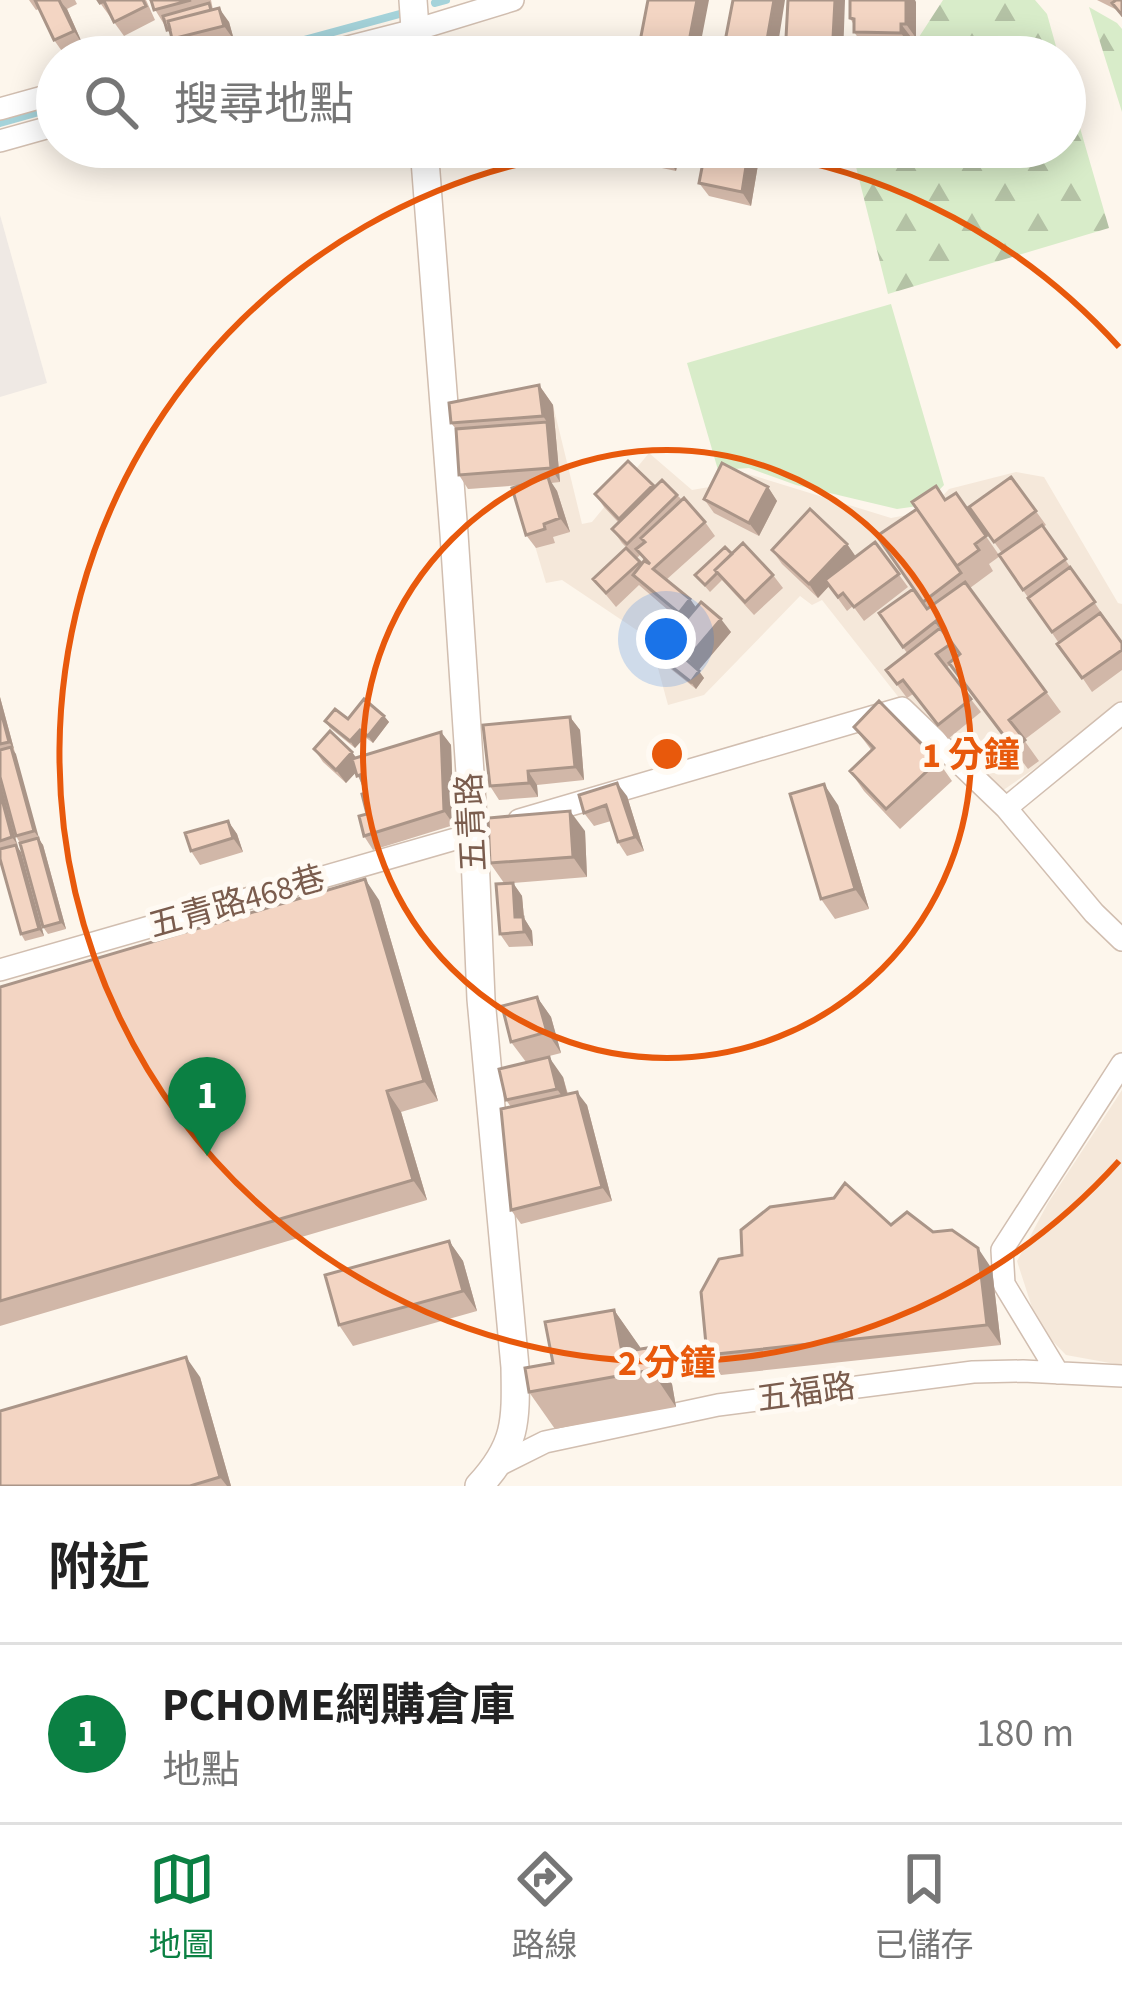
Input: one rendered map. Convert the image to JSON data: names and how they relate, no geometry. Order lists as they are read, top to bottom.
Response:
{
  "streets": {
    "street": ["五青路", "五青路468巷", "五福路"]
  },
  "crossings": [
    ["五青路", "五青路468巷"],
    ["五青路", "五福路"]
  ],
  "page": {
    "search": "搜尋地點",
    "pins": "1",
    "heading": "附近",
    "list": [
      {
        "mark": "1",
        "name": "PCHOME網購倉庫",
        "note": "地點",
        "value": "180 m"
      }
    ],
    "nav": ["地圖", "路線", "已儲存"]
  },
  "rings": ["1 分鐘", "2 分鐘"]
}
